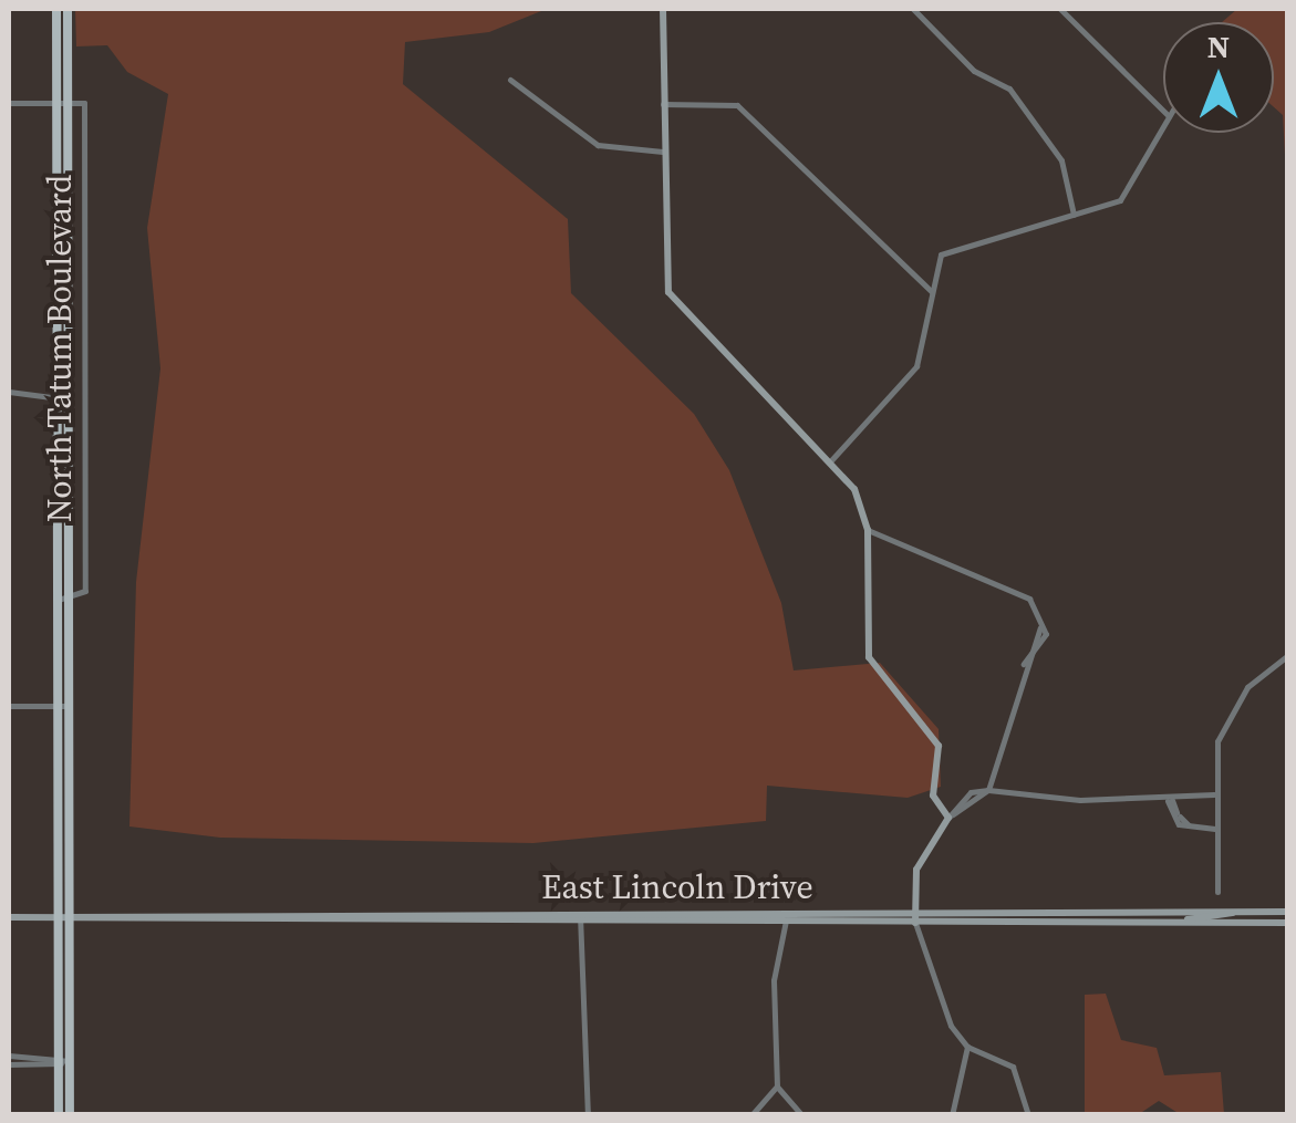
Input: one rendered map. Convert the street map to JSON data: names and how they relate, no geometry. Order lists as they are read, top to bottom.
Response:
{
  "streets": {
    "main road": ["North Tatum Boulevard", "East Lincoln Drive"]
  },
  "crossings": [
    ["North Tatum Boulevard", "East Lincoln Drive"]
  ],
  "north": "top"
}
